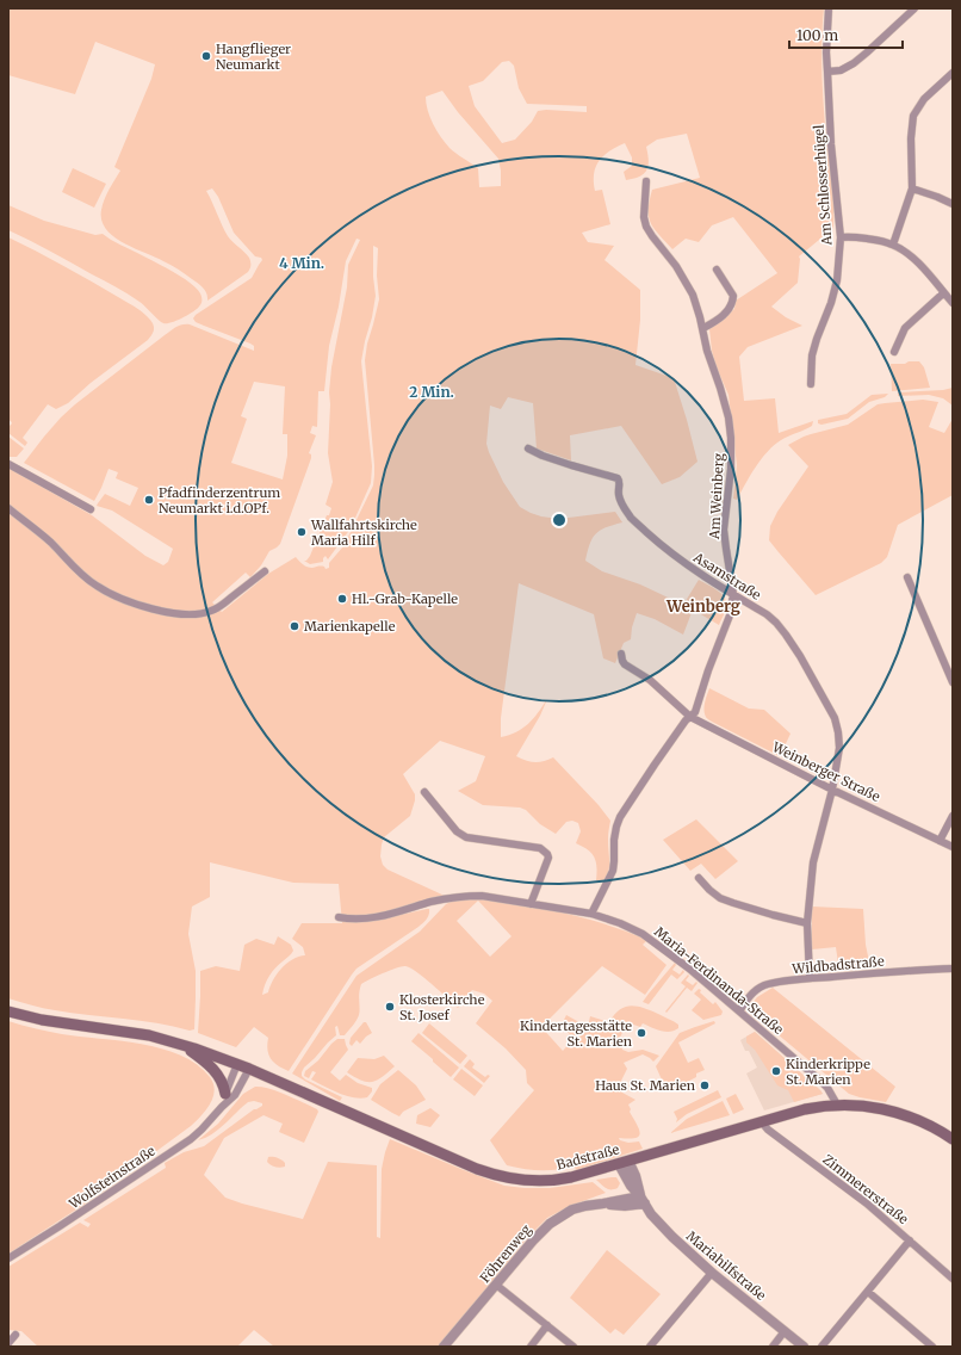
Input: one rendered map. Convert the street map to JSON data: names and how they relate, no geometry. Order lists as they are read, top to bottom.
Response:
{
  "streets": {
    "main road": ["Badstraße"],
    "street": [
      "Am Schlosserhügel",
      "Am Weinberg",
      "Asamstraße",
      "Weinberger Straße",
      "Wildbadstraße",
      "Maria-Ferdinanda-Straße",
      "Wolfsteinstraße",
      "Zimmererstraße",
      "Föhrenweg",
      "Mariahilfstraße"
    ]
  },
  "crossings": [
    ["Am Weinberg", "Asamstraße"],
    ["Am Weinberg", "Weinberger Straße"],
    ["Am Weinberg", "Maria-Ferdinanda-Straße"],
    ["Asamstraße", "Weinberger Straße"],
    ["Asamstraße", "Wildbadstraße"],
    ["Wildbadstraße", "Maria-Ferdinanda-Straße"],
    ["Maria-Ferdinanda-Straße", "Badstraße"],
    ["Badstraße", "Wolfsteinstraße"],
    ["Badstraße", "Zimmererstraße"],
    ["Badstraße", "Mariahilfstraße"],
    ["Föhrenweg", "Mariahilfstraße"]
  ],
  "districts": ["Weinberg"],
  "places": [
    "Hangflieger Neumarkt",
    "Pfadfinderzentrum Neumarkt i.d.OPf.",
    "Wallfahrtskirche Maria Hilf",
    "Hl.-Grab-Kapelle",
    "Marienkapelle",
    "Klosterkirche St. Josef",
    "Kindertagesstätte St. Marien",
    "Kinderkrippe St. Marien",
    "Haus St. Marien"
  ],
  "scale_bar": "100 m",
  "rings": ["4 Min.", "2 Min."]
}
